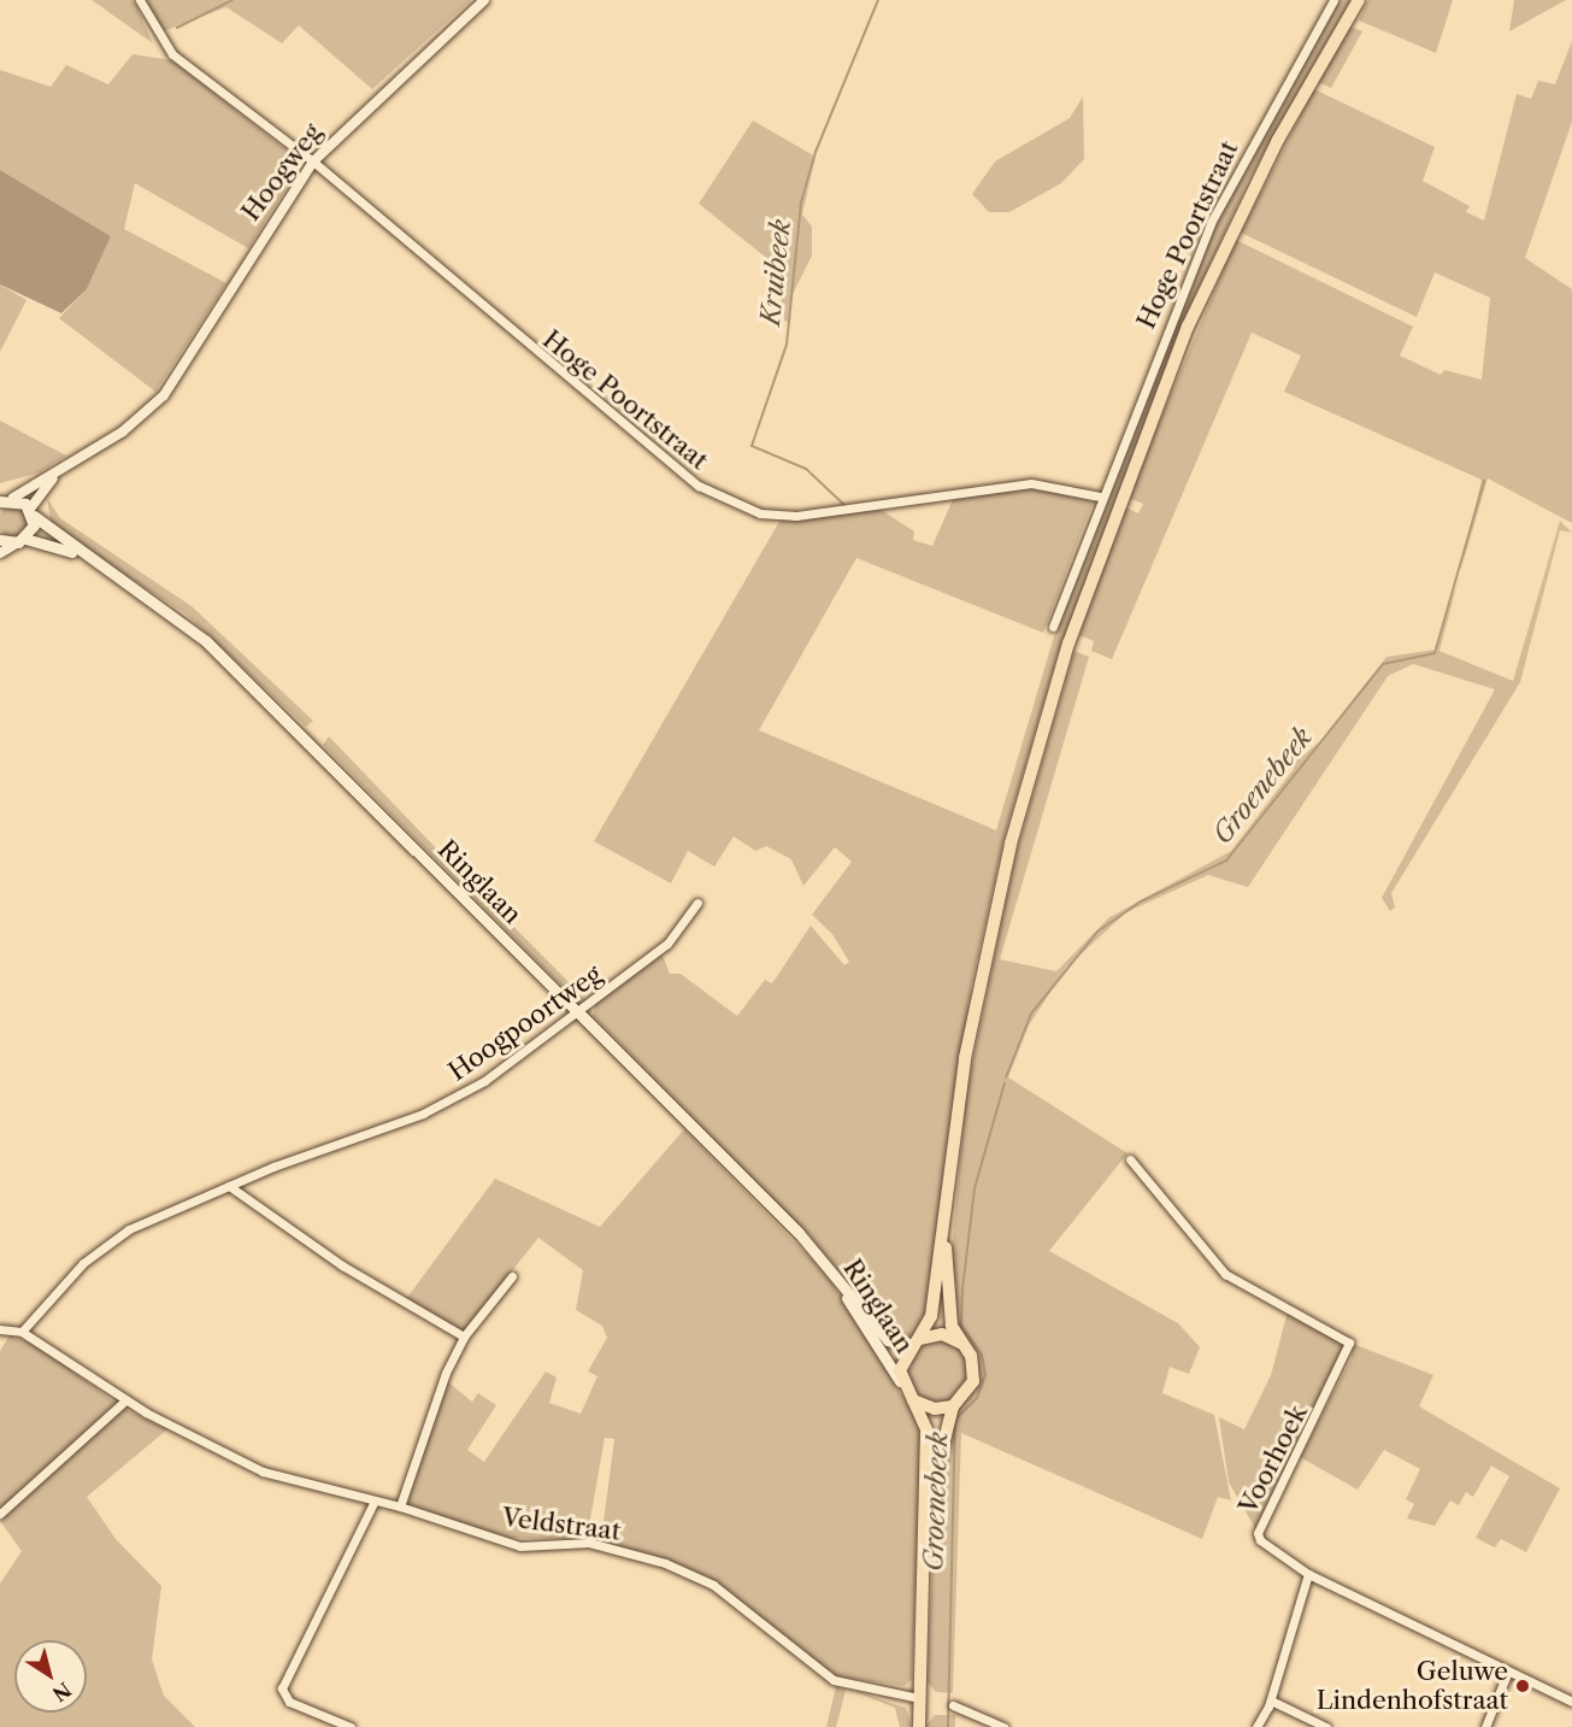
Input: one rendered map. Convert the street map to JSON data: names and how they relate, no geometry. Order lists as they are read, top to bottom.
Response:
{
  "streets": {
    "main road": ["Ringlaan"],
    "street": [
      "Hoogweg",
      "Hoge Poortstraat",
      "Hoogpoortweg",
      "Voorhoek",
      "Veldstraat"
    ]
  },
  "crossings": [
    ["Hoogweg", "Hoge Poortstraat"],
    ["Ringlaan", "Hoogpoortweg"],
    ["Hoogpoortweg", "Veldstraat"]
  ],
  "water": ["Kruibeek", "Groenebeek"],
  "places": ["Geluwe Lindenhofstraat"],
  "north": "bottom right"
}
